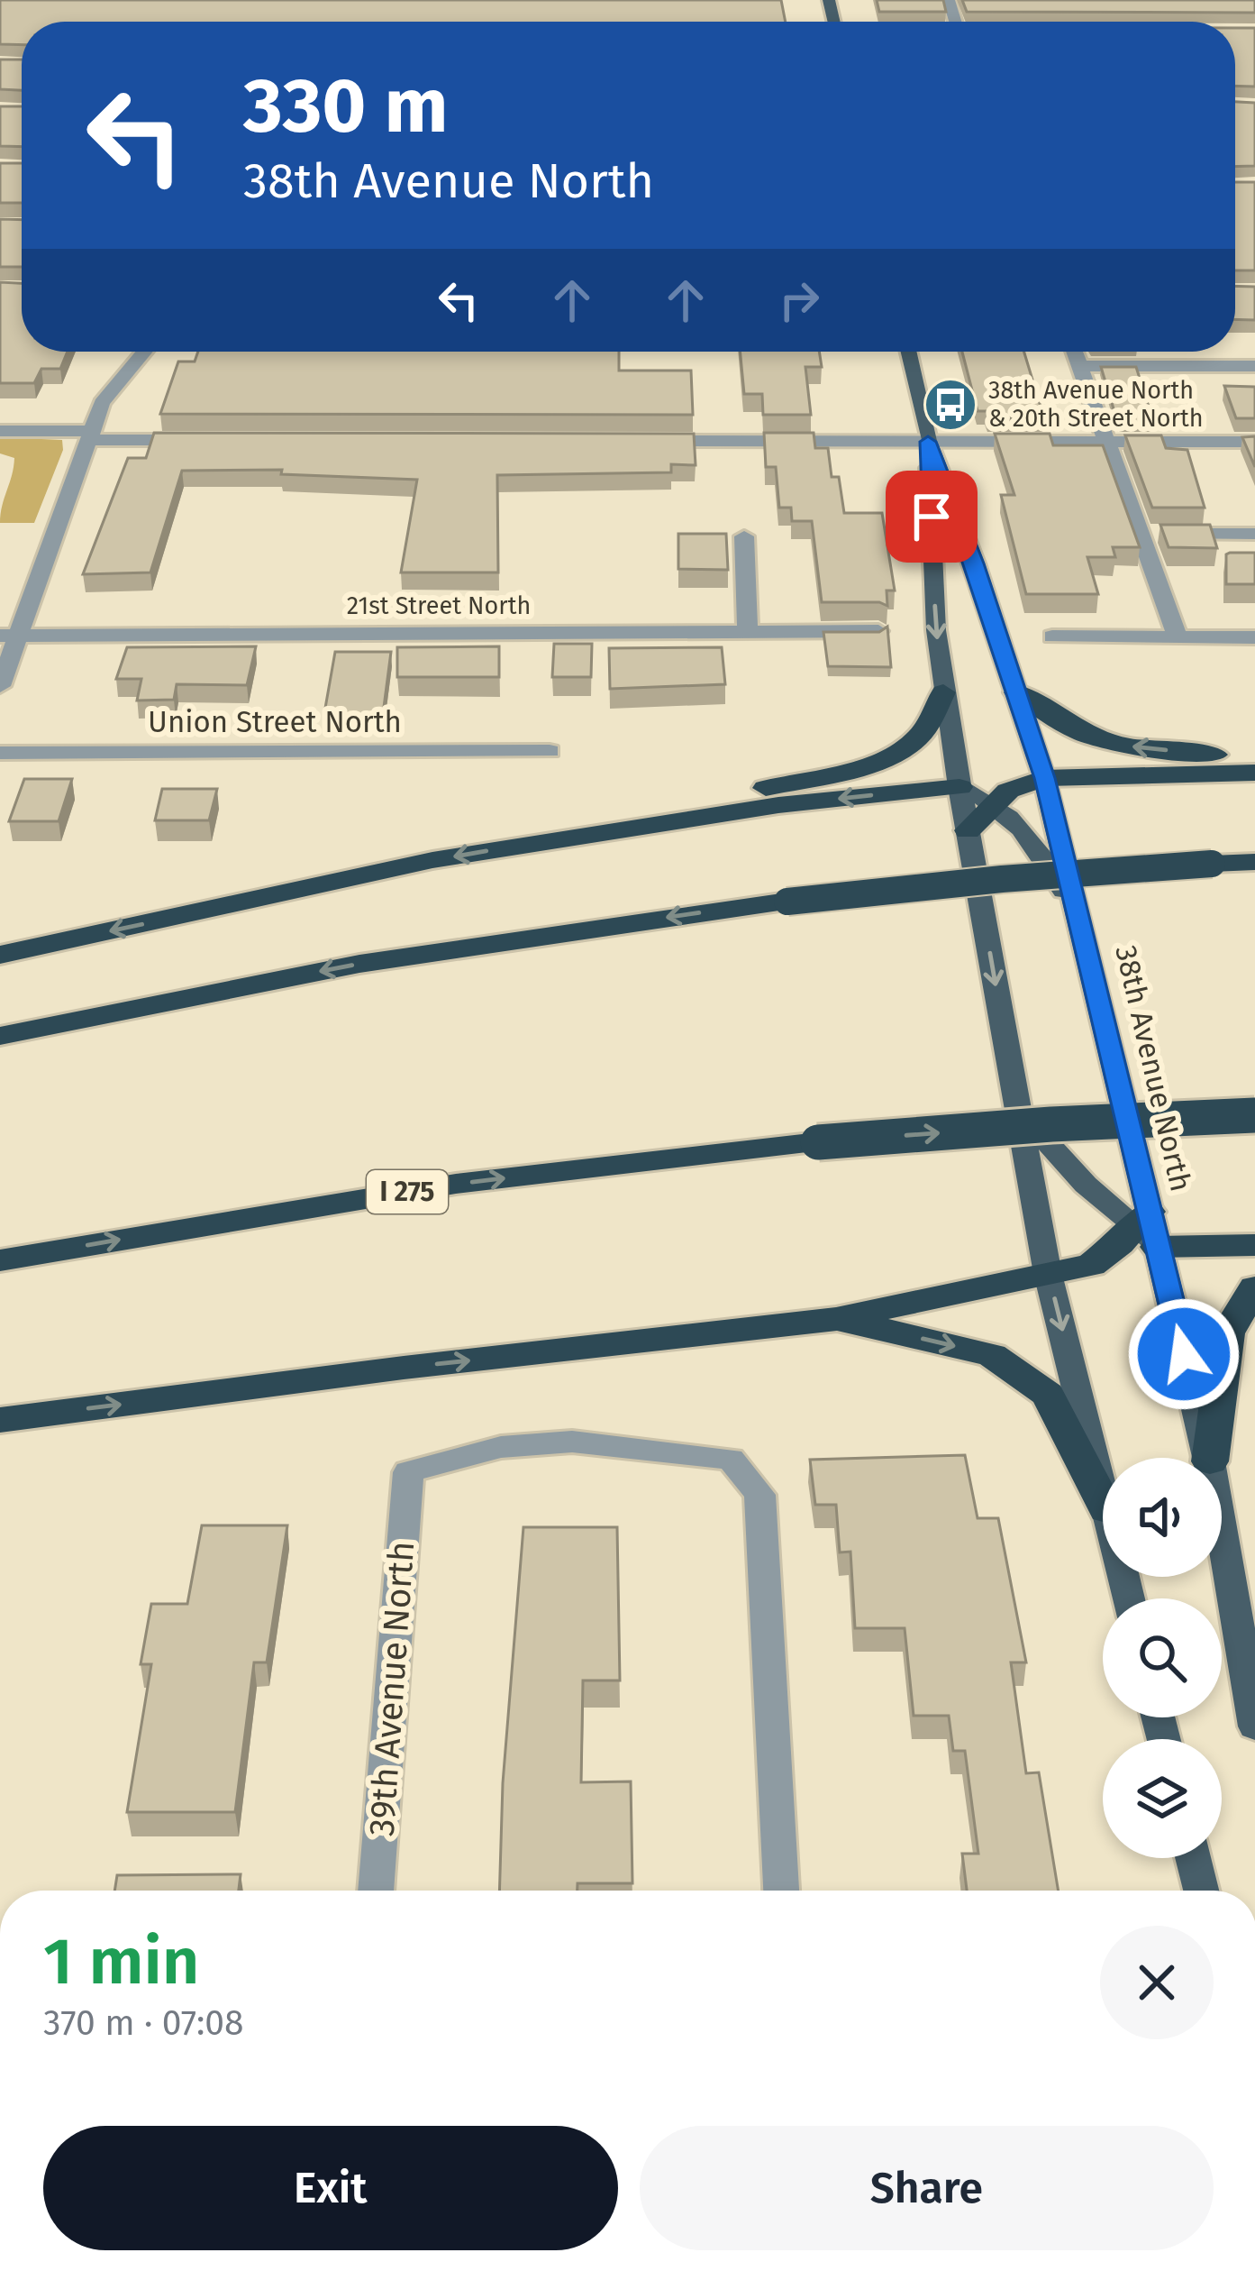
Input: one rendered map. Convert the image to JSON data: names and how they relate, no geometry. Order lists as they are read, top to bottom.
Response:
{
  "streets": {
    "highway": ["I 275"],
    "main road": ["38th Avenue North"],
    "street": ["21st Street North", "Union Street North", "39th Avenue North"]
  },
  "places": {
    "bus stop": ["38th Avenue North & 20th Street North"]
  },
  "page": {
    "turn": ["330 m", "38th Avenue North"],
    "heading": ["1 min", "370 m · 07:08"],
    "buttons": ["Exit", "Share"]
  }
}
